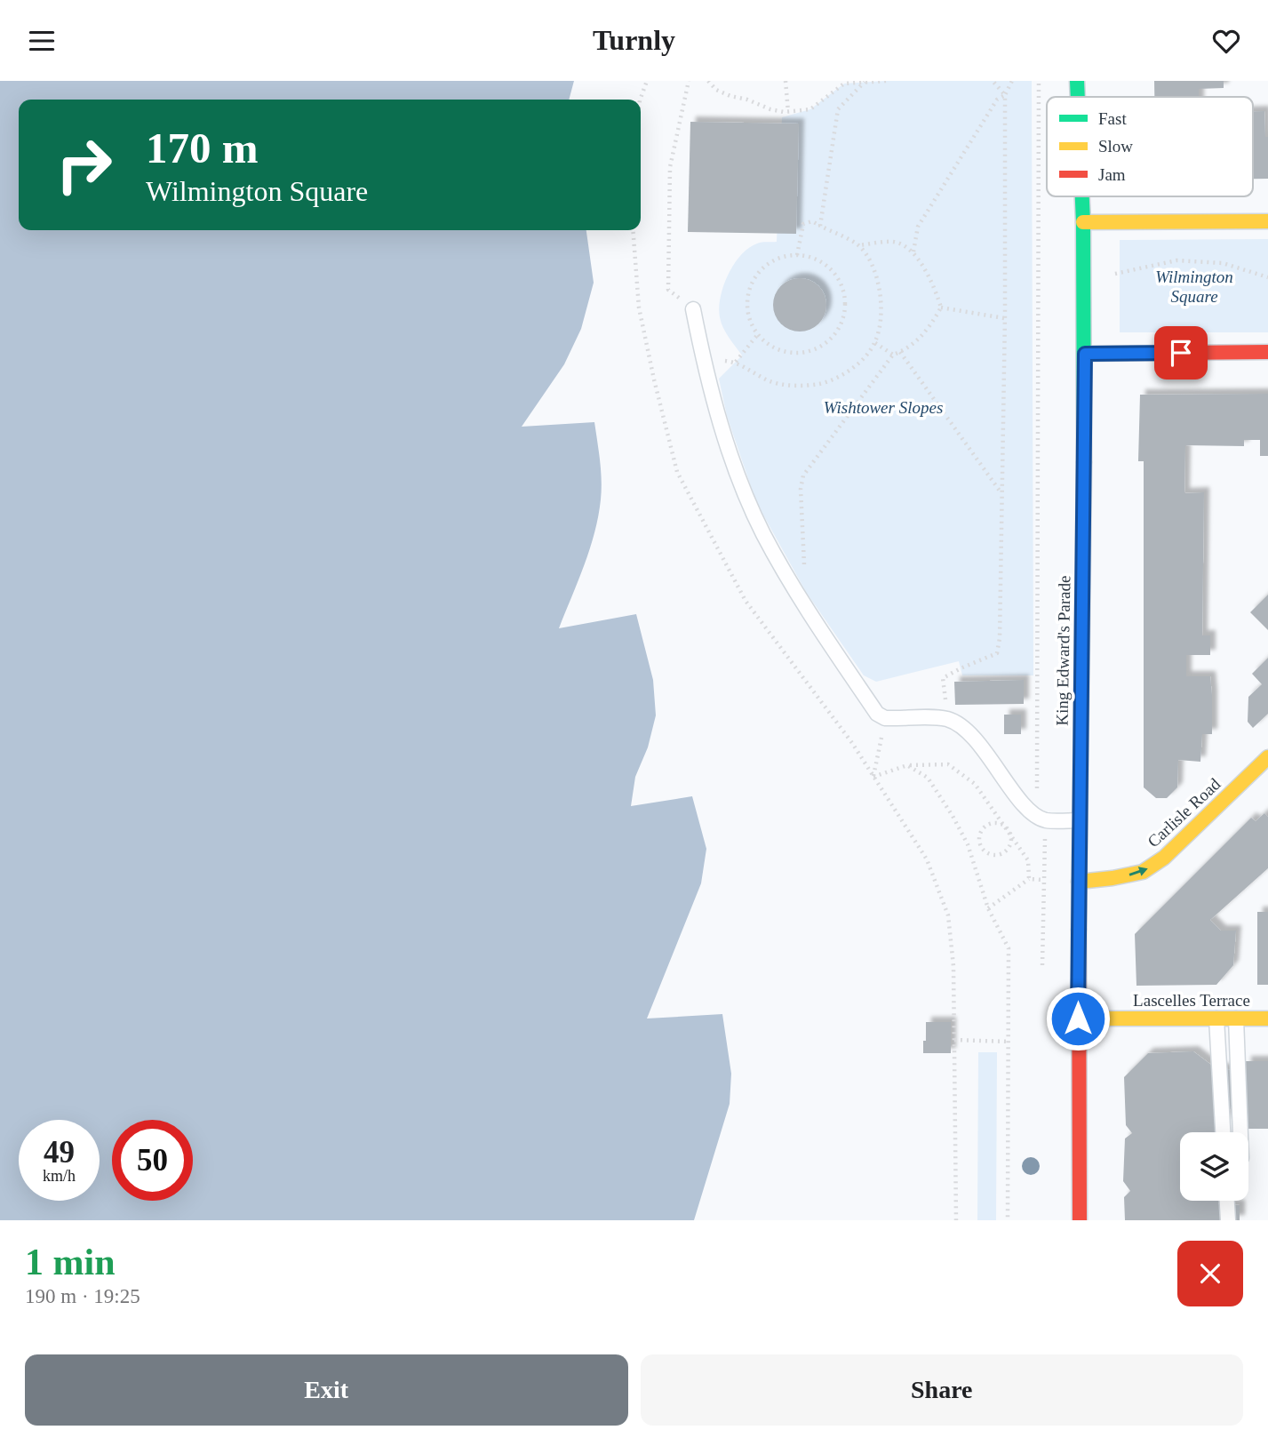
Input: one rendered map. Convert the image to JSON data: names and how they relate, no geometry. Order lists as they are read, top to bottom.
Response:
{
  "streets": {
    "main road": ["King Edward's Parade", "Carlisle Road", "Lascelles Terrace"]
  },
  "crossings": [
    ["King Edward's Parade", "Carlisle Road"],
    ["King Edward's Parade", "Lascelles Terrace"]
  ],
  "one_way": ["Carlisle Road"],
  "parks": ["Wilmington Square", "Wishtower Slopes"],
  "legend": ["Fast", "Slow", "Jam"],
  "page": {
    "header": "Turnly",
    "turn": ["170 m", "Wilmington Square"],
    "speed": "49 km/h",
    "limit": "50",
    "heading": ["1 min", "190 m · 19:25"],
    "buttons": ["Exit", "Share"]
  }
}
